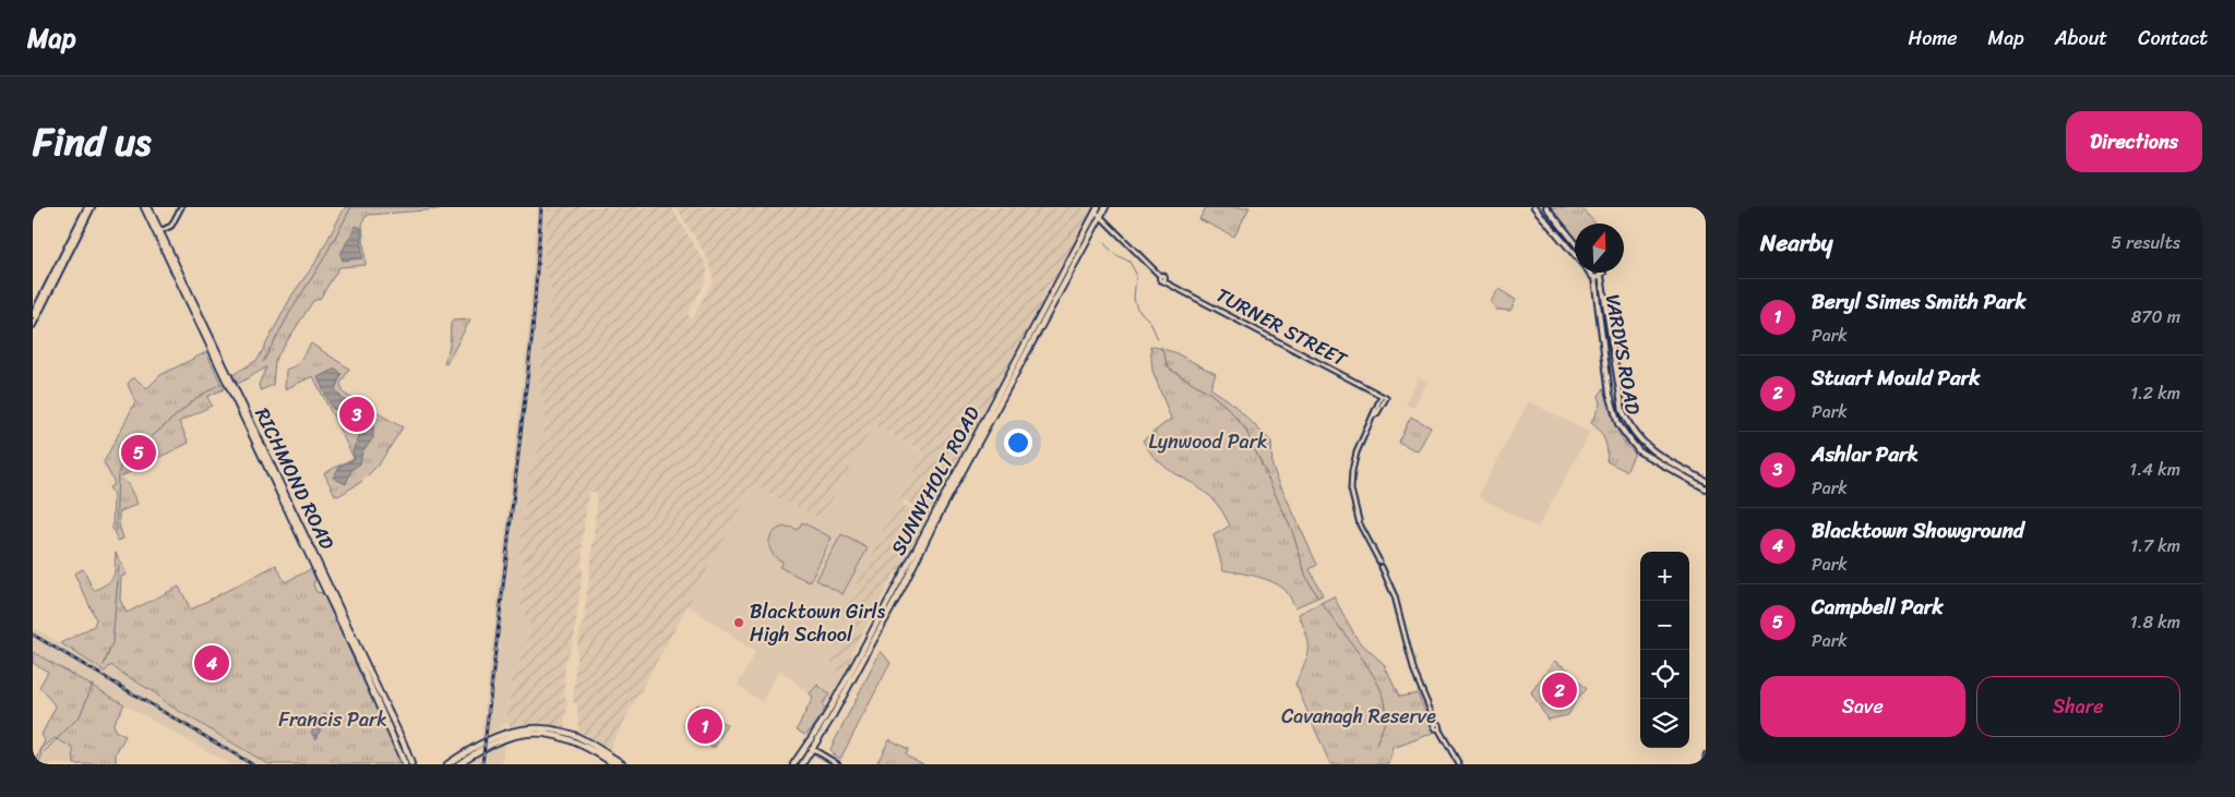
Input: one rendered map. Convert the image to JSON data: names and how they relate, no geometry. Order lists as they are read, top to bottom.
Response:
{
  "streets": {
    "main road": ["VARDYS ROAD", "RICHMOND ROAD", "SUNNYHOLT ROAD"],
    "street": ["TURNER STREET"]
  },
  "crossings": [
    ["TURNER STREET", "SUNNYHOLT ROAD"]
  ],
  "parks": ["Lynwood Park", "Cavanagh Reserve", "Francis Park"],
  "places": ["Blacktown Girls High School"],
  "north": "top",
  "page": {
    "header": "Map",
    "nav": [
      "Home",
      "Map",
      "About",
      "Contact"
    ],
    "title": "Find us",
    "buttons": [
      "Directions",
      ["Save", "Share"]
    ],
    "heading": ["Nearby", "5 results"],
    "list": [
      {
        "mark": "1",
        "name": "Beryl Simes Smith Park",
        "note": "Park",
        "value": "870 m"
      },
      {
        "mark": "2",
        "name": "Stuart Mould Park",
        "note": "Park",
        "value": "1.2 km"
      },
      {
        "mark": "3",
        "name": "Ashlar Park",
        "note": "Park",
        "value": "1.4 km"
      },
      {
        "mark": "4",
        "name": "Blacktown Showground",
        "note": "Park",
        "value": "1.7 km"
      },
      {
        "mark": "5",
        "name": "Campbell Park",
        "note": "Park",
        "value": "1.8 km"
      }
    ],
    "pins": [
      "3",
      "5",
      "4",
      "2",
      "1"
    ],
    "map_buttons": ["+", "−"]
  }
}
